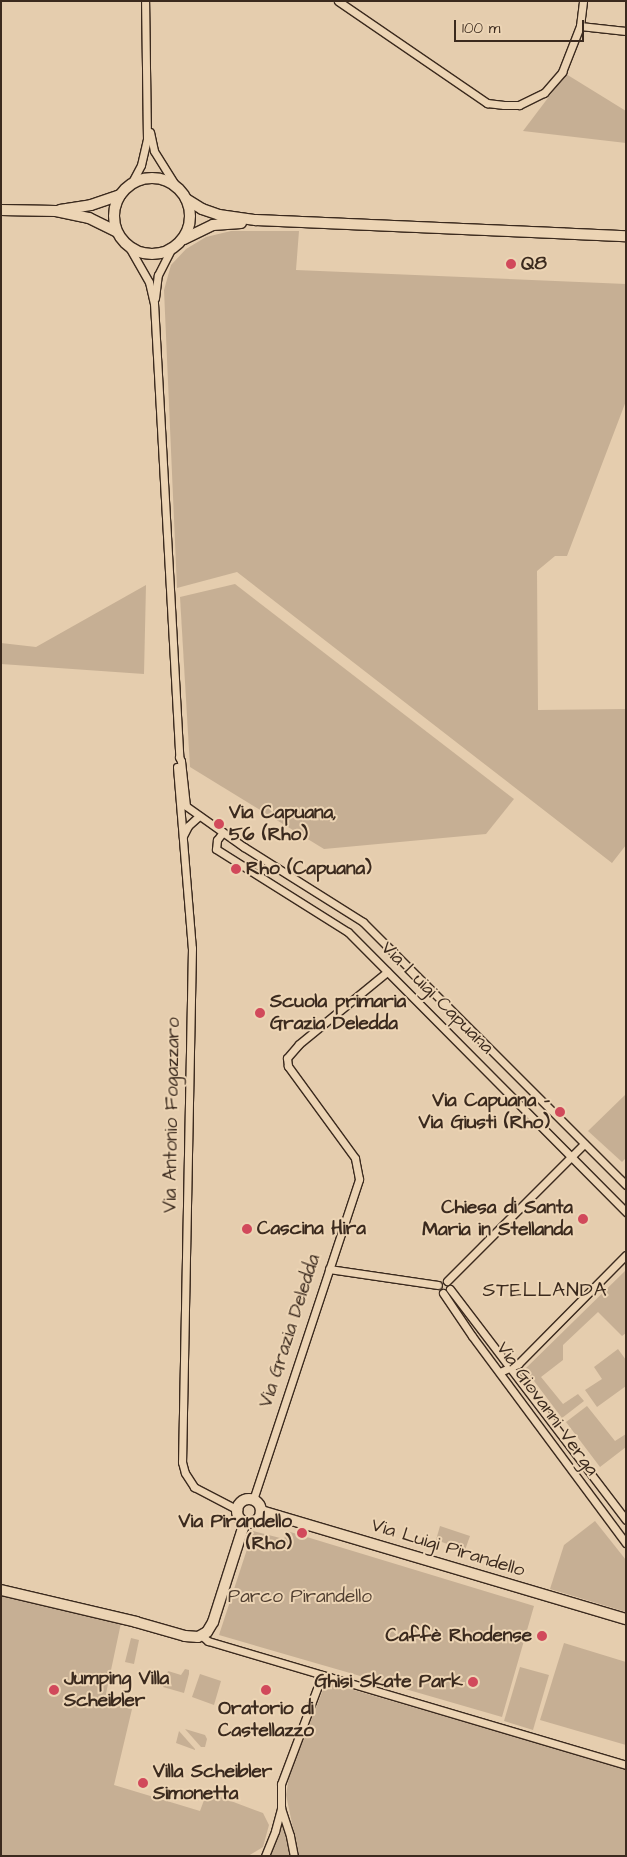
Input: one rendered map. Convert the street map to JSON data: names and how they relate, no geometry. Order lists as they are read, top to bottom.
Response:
{
  "streets": {
    "main road": ["Via Luigi Pirandello"],
    "street": [
      "Via Luigi Capuana",
      "Via Antonio Fogazzaro",
      "Via Grazia Deledda",
      "Via Giovanni Verga"
    ]
  },
  "crossings": [
    ["Via Luigi Capuana", "Via Grazia Deledda"],
    ["Via Antonio Fogazzaro", "Via Grazia Deledda"],
    ["Via Antonio Fogazzaro", "Via Luigi Pirandello"],
    ["Via Grazia Deledda", "Via Luigi Pirandello"]
  ],
  "districts": ["STELLANDA"],
  "parks": ["Parco Pirandello"],
  "places": [
    "Q8",
    "Via Capuana, 56 (Rho)",
    "Rho (Capuana)",
    "Scuola primaria Grazia Deledda",
    "Via Capuana - Via Giusti (Rho)",
    "Chiesa di Santa Maria in Stellanda",
    "Cascina Hira",
    "Via Pirandello (Rho)",
    "Caffè Rhodense",
    "Ghisi Skate Park",
    "Jumping Villa Scheibler",
    "Oratorio di Castellazzo",
    "Villa Scheibler Simonetta"
  ],
  "scale_bar": "100 m"
}
